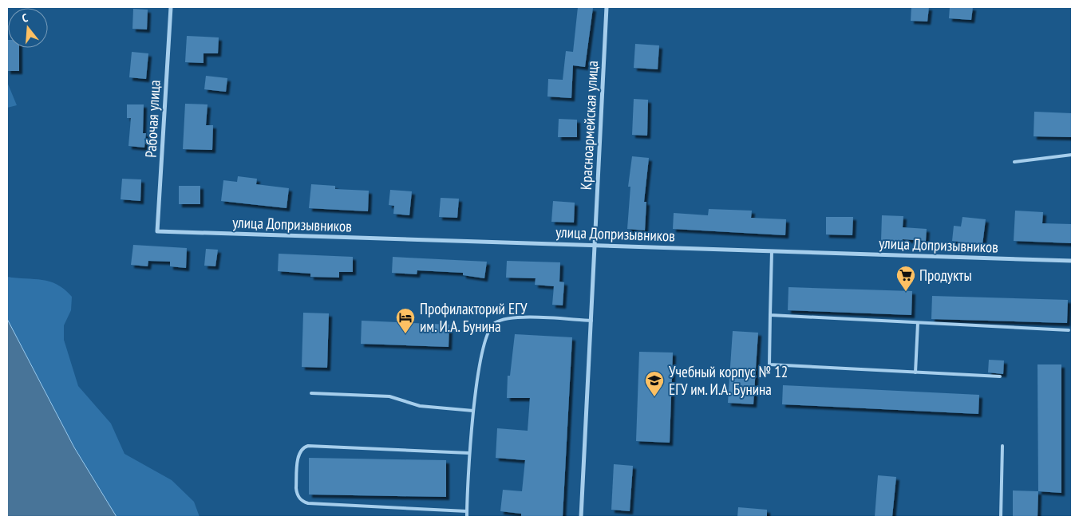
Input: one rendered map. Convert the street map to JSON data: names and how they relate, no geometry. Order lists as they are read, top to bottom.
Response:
{
  "streets": {
    "street": ["Рабочая улица", "Красноармейская улица", "улица Допризывников"]
  },
  "crossings": [
    ["Рабочая улица", "улица Допризывников"],
    ["Красноармейская улица", "улица Допризывников"]
  ],
  "places": {
    "supermarket": ["Продукты"],
    "hotel": ["Профилакторий ЕГУ им. И.А. Бунина"],
    "school or university": ["Учебный корпус № 12 ЕГУ им. И.А. Бунина"]
  },
  "north": "top"
}
